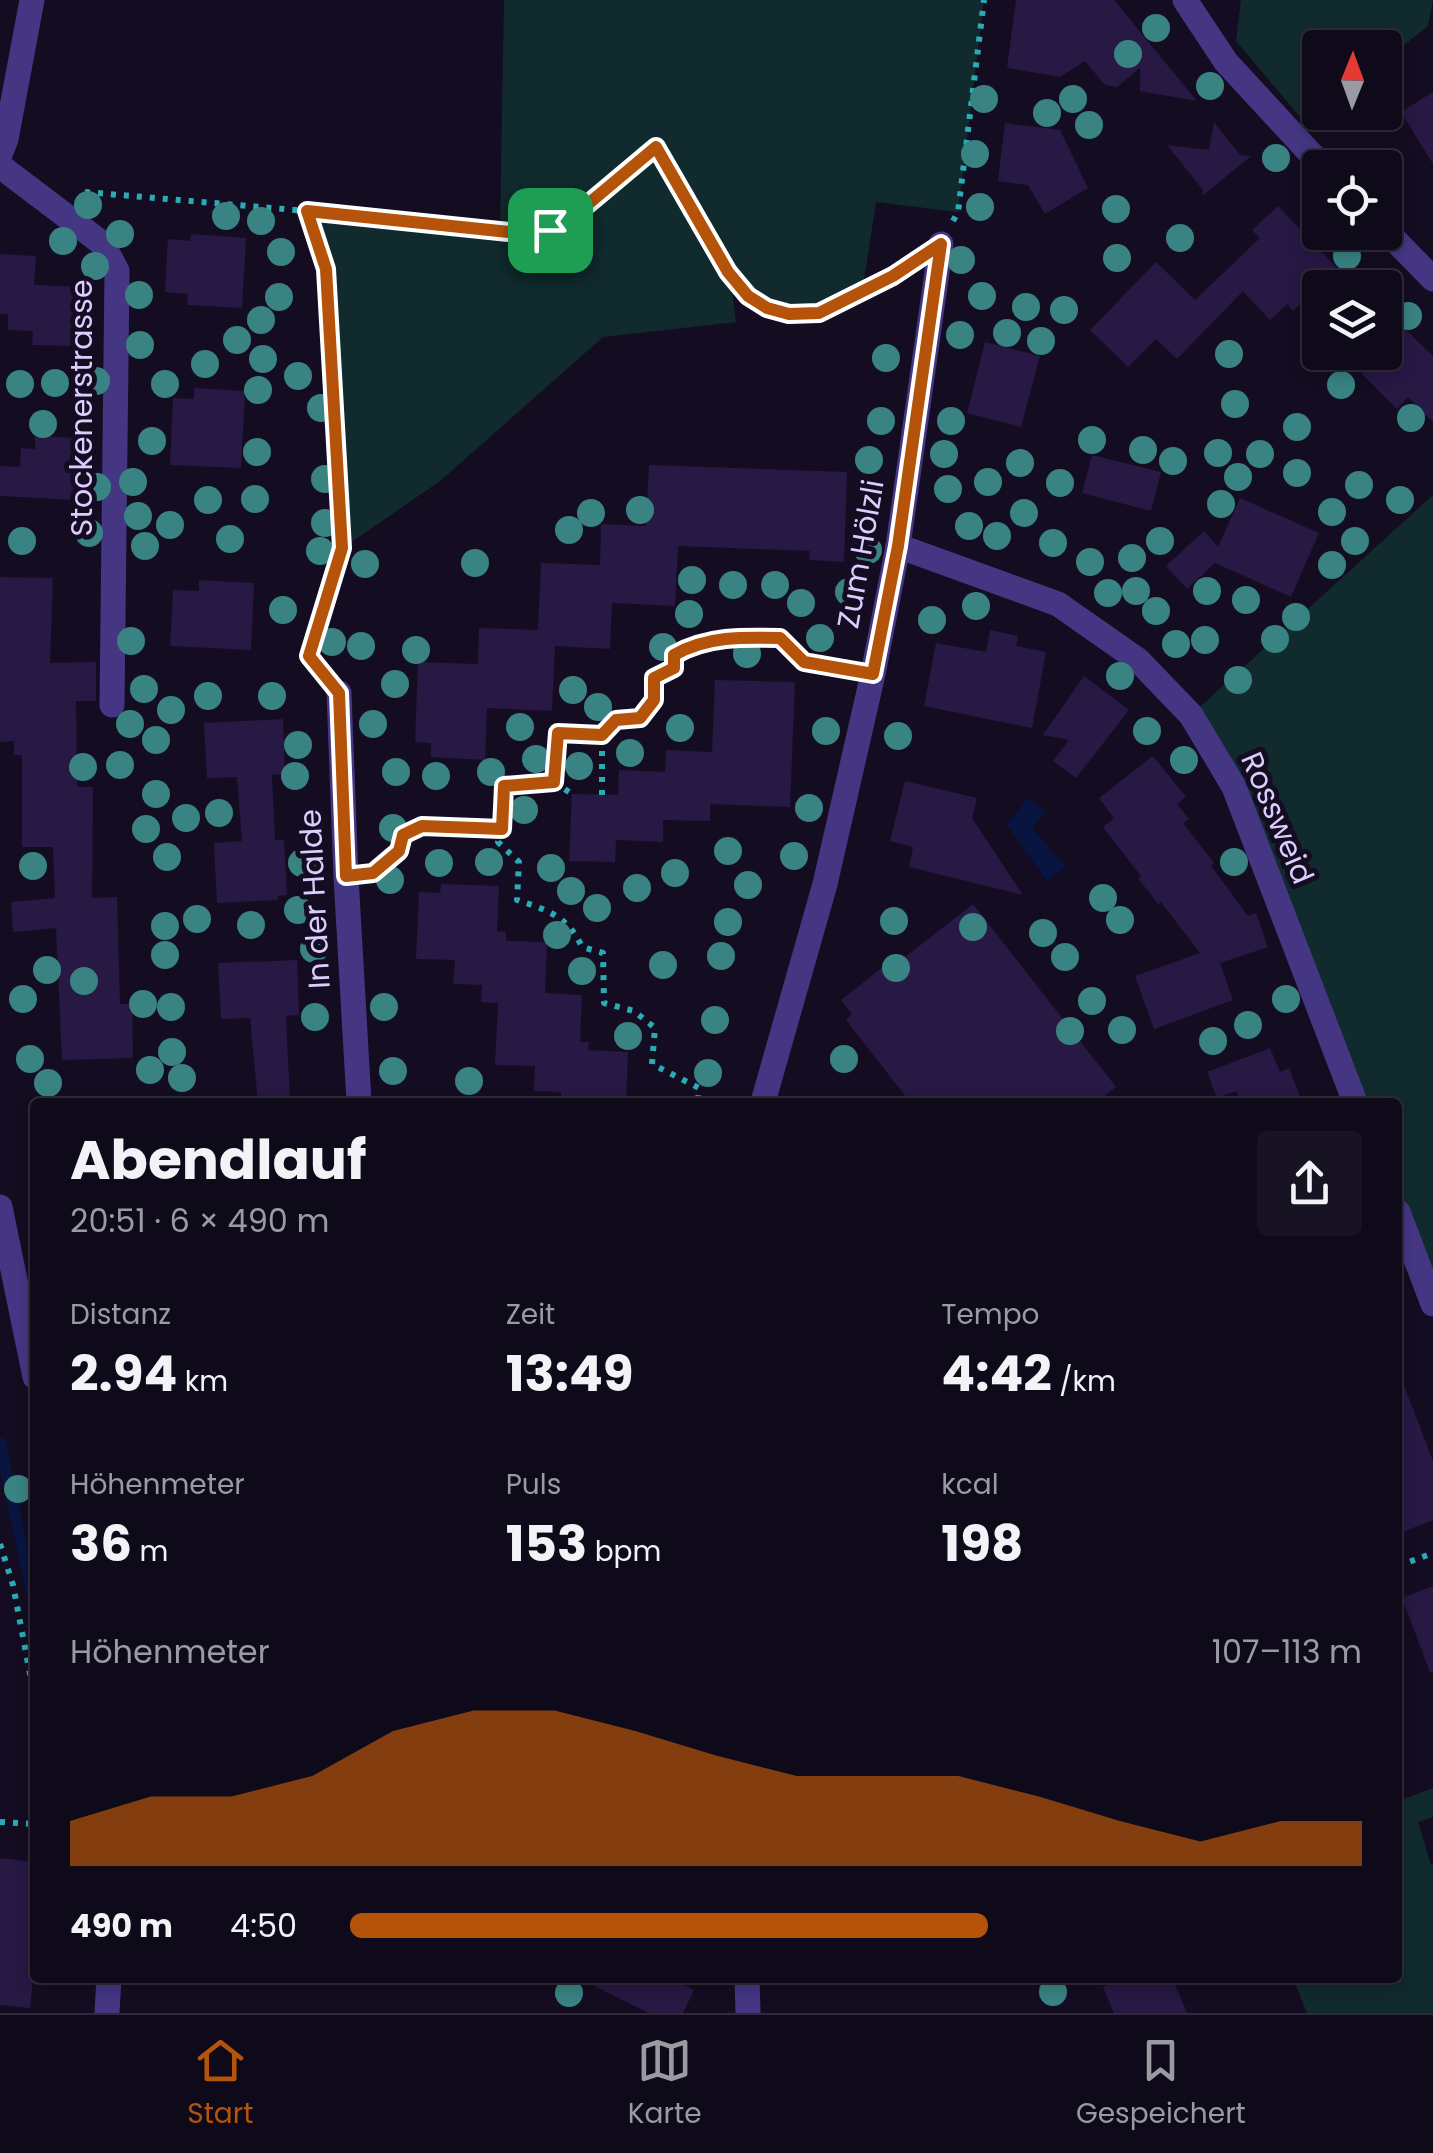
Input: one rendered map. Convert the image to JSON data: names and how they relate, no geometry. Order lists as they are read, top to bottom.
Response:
{
  "streets": {
    "street": [
      "Stockenerstrasse",
      "Zum Hölzli",
      "Rossweid",
      "In der Halde"
    ]
  },
  "crossings": [
    ["Zum Hölzli", "Rossweid"]
  ],
  "north": "top",
  "page": {
    "heading": ["Abendlauf", "20:51 · 6 × 490 m"],
    "stats": [
      ["Distanz", "2.94 km"],
      ["Zeit", "13:49"],
      ["Tempo", "4:42 /km"],
      ["Höhenmeter", "36 m"],
      ["Puls", "153 bpm"],
      ["kcal", "198"]
    ],
    "chart": ["Höhenmeter", "107–113 m"],
    "list": [
      {
        "name": "490 m",
        "note": "4:50"
      }
    ],
    "tabs": ["Start", "Karte", "Gespeichert"]
  }
}
